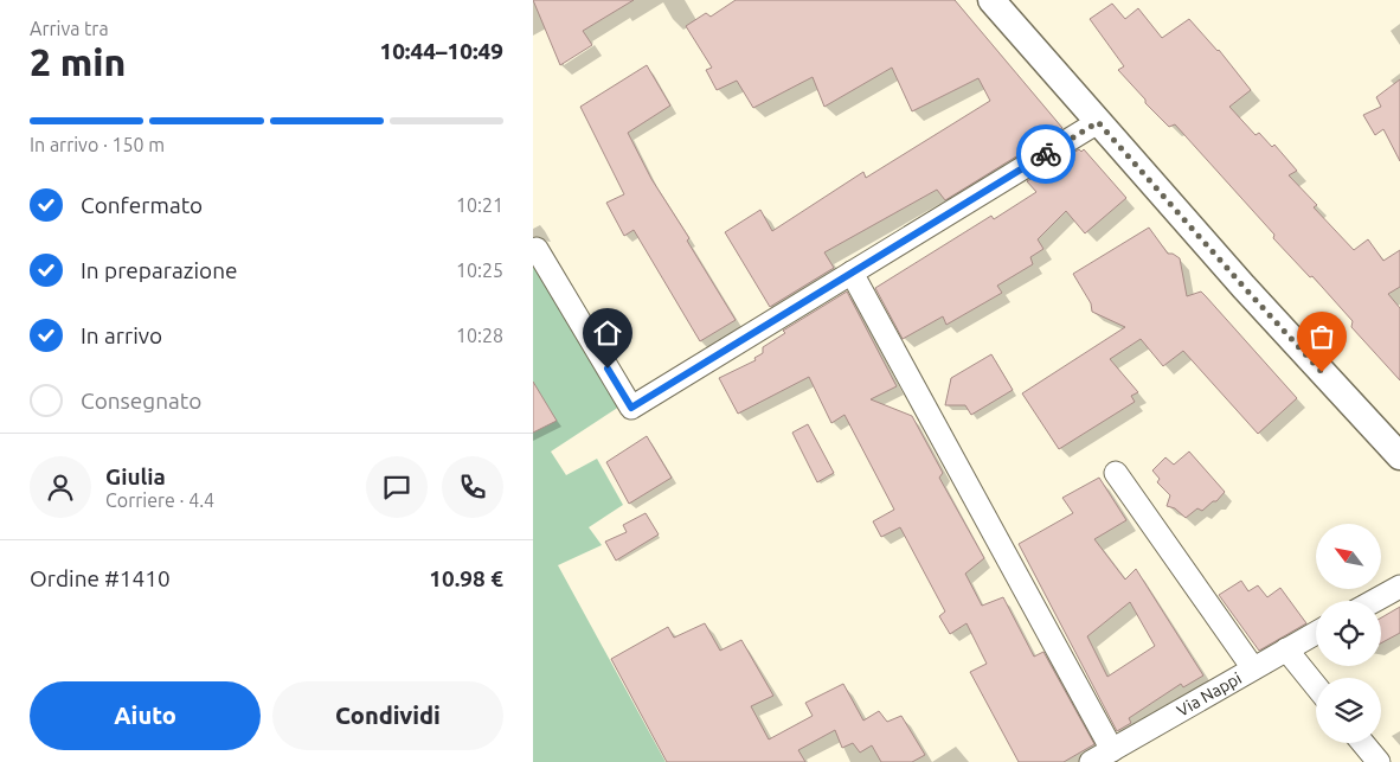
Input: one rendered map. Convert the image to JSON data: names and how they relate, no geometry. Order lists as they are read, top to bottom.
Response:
{
  "streets": {
    "street": ["Via Nappi"]
  },
  "north": "top left",
  "page": {
    "heading": ["2 min", "Arriva tra", "10:44–10:49"],
    "panel": [
      "Giulia",
      "Corriere · 4.4",
      "Ordine #1410",
      "10.98 €"
    ],
    "bar": "In arrivo · 150 m",
    "list": [
      ["Confermato", "10:21"],
      ["In preparazione", "10:25"],
      ["In arrivo", "10:28"],
      "Consegnato"
    ],
    "buttons": ["Aiuto", "Condividi"]
  }
}
